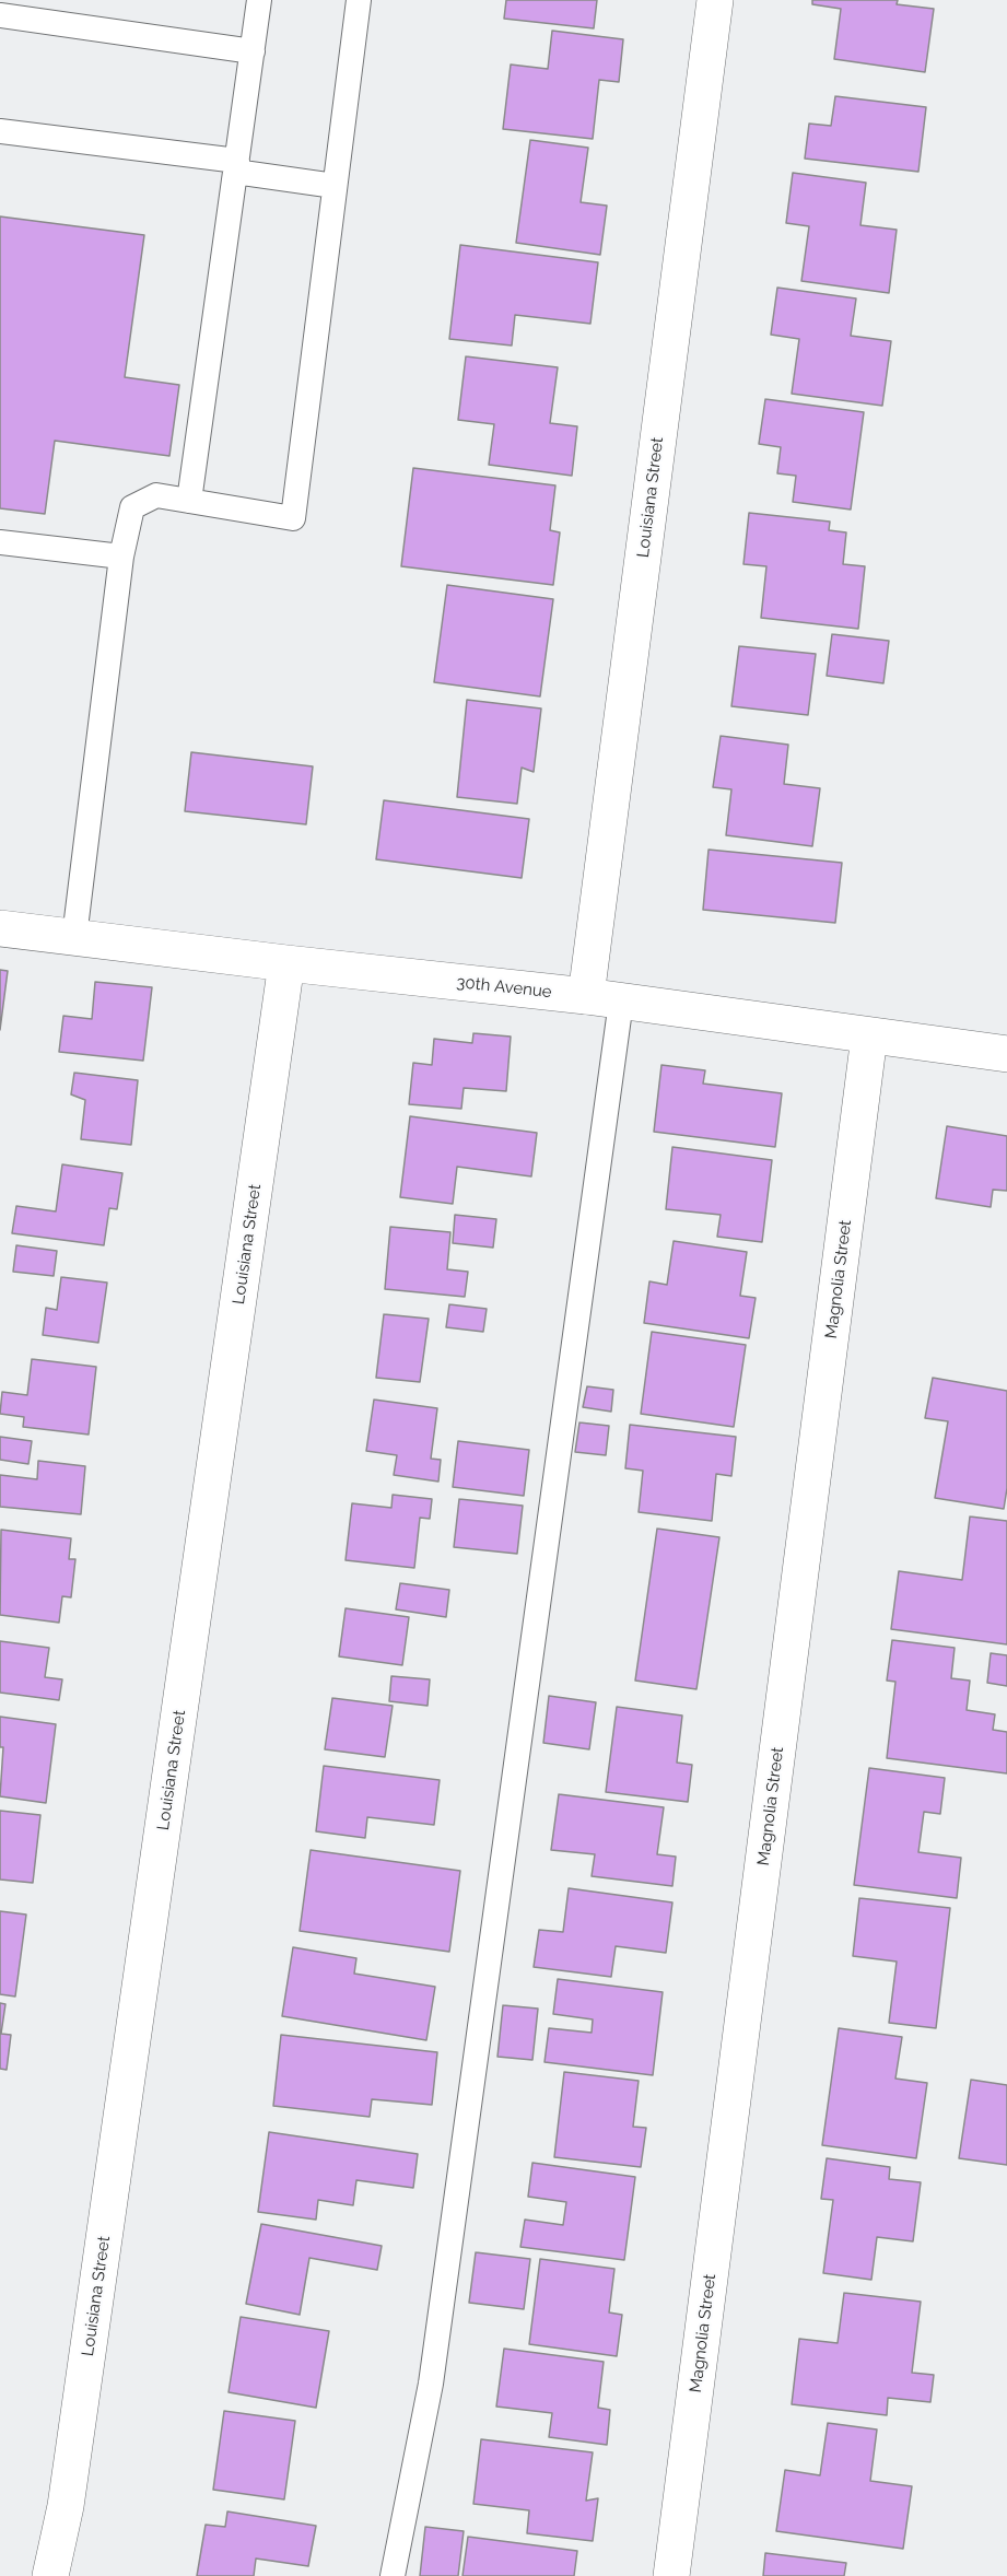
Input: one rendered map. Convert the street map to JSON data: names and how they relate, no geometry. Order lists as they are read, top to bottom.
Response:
{
  "streets": {
    "street": ["Louisiana Street", "30th Avenue", "Magnolia Street"]
  },
  "crossings": [
    ["Louisiana Street", "30th Avenue"],
    ["30th Avenue", "Magnolia Street"]
  ]
}
